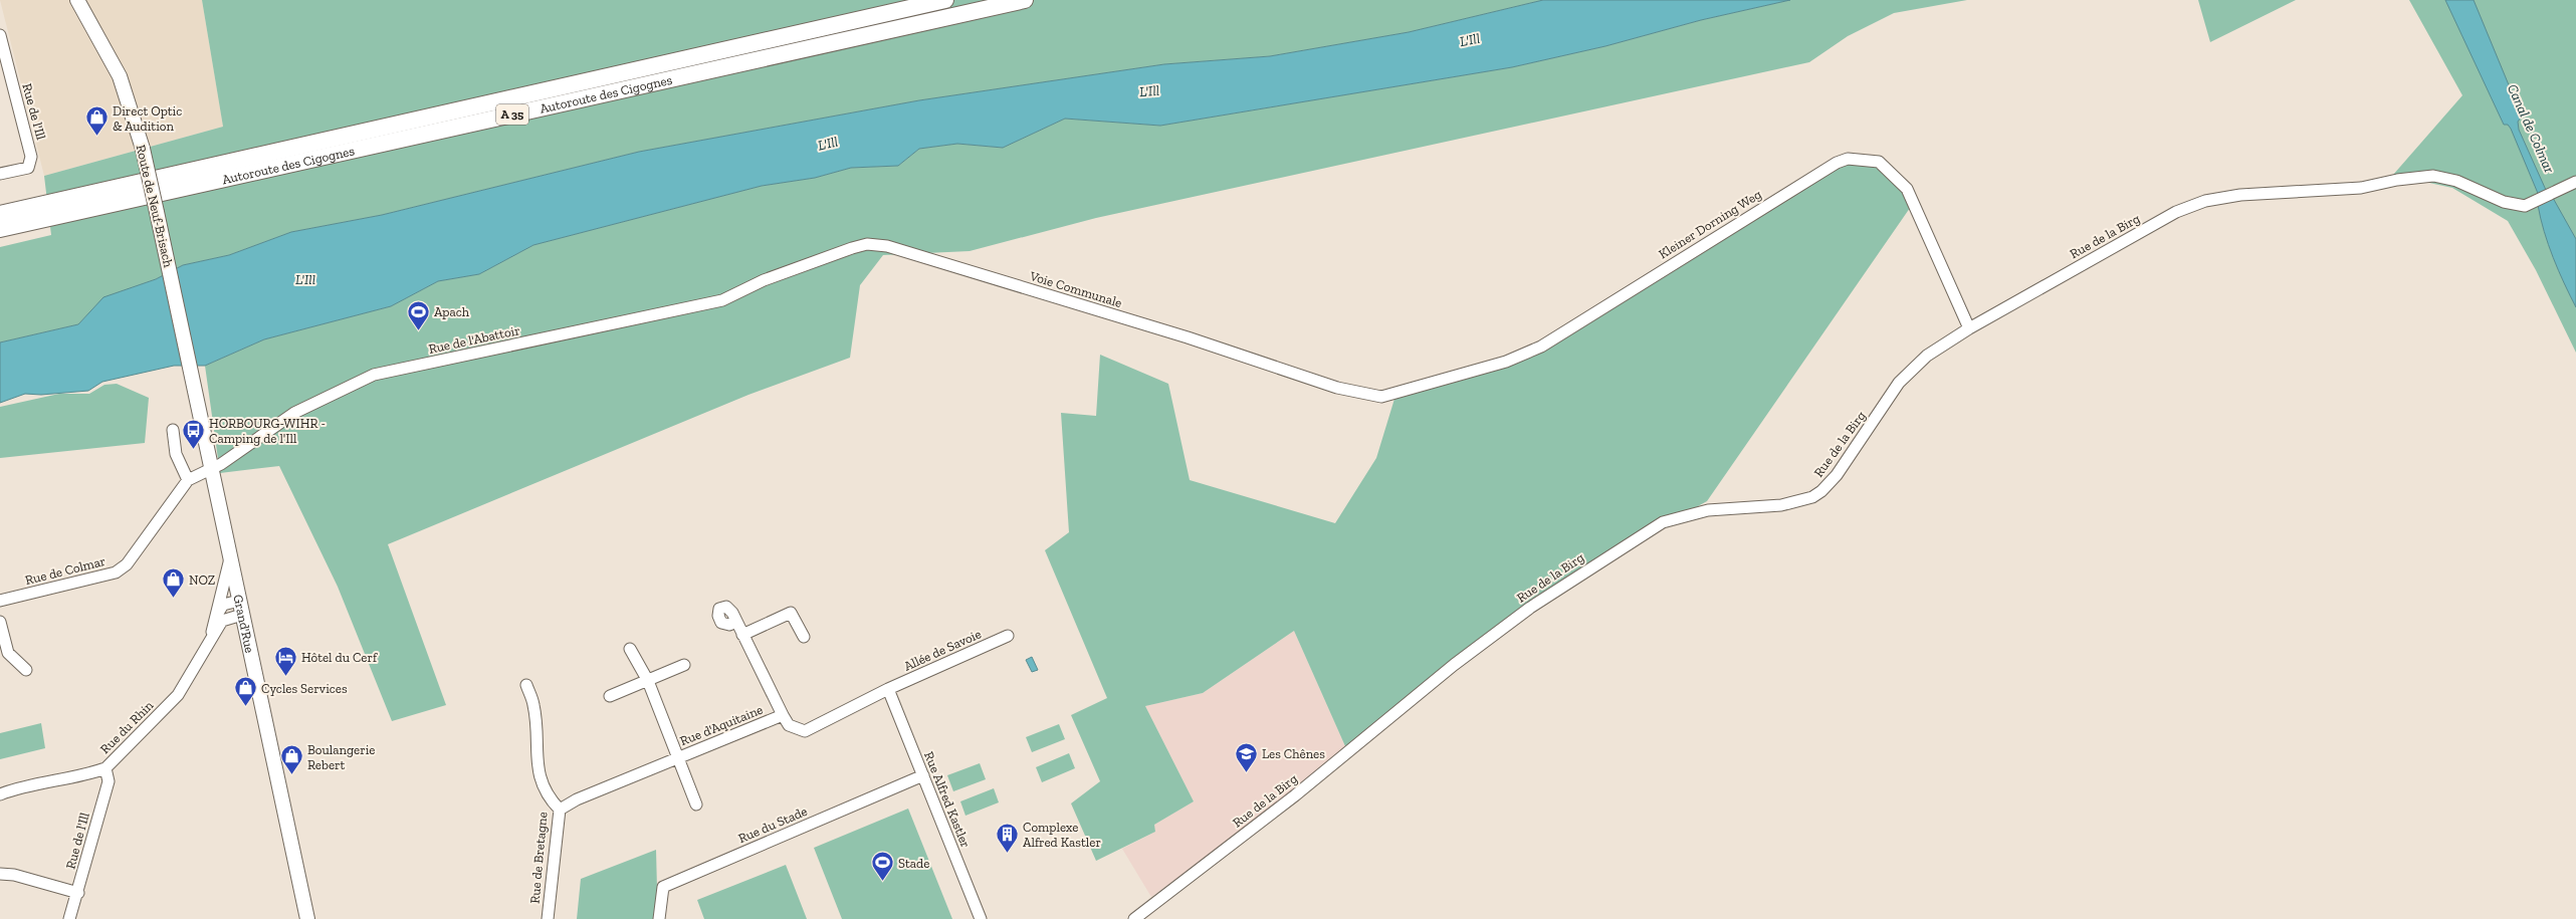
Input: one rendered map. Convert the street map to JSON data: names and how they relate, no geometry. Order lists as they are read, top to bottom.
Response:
{
  "streets": {
    "highway": ["Autoroute des Cigognes", "A 35"],
    "main road": ["Route de Neuf-Brisach", "Grand'Rue"],
    "street": [
      "Rue de l'Ill",
      "Kleiner Dorning Weg",
      "Rue de la Birg",
      "Voie Communale",
      "Rue de l'Abattoir",
      "Rue de Colmar",
      "Allée de Savoie",
      "Rue d'Aquitaine",
      "Rue du Rhin",
      "Rue Alfred Kastler",
      "Rue du Stade",
      "Rue de Bretagne"
    ]
  },
  "crossings": [
    ["Rue de l'Ill", "Rue du Rhin"],
    ["Route de Neuf-Brisach", "Grand'Rue"],
    ["Kleiner Dorning Weg", "Rue de la Birg"],
    ["Kleiner Dorning Weg", "Voie Communale"],
    ["Voie Communale", "Rue de l'Abattoir"],
    ["Rue de l'Abattoir", "Rue de Colmar"],
    ["Rue de l'Abattoir", "Grand'Rue"],
    ["Rue de Colmar", "Grand'Rue"],
    ["Grand'Rue", "Rue du Rhin"],
    ["Allée de Savoie", "Rue d'Aquitaine"],
    ["Allée de Savoie", "Rue Alfred Kastler"],
    ["Rue d'Aquitaine", "Rue Alfred Kastler"],
    ["Rue d'Aquitaine", "Rue de Bretagne"],
    ["Rue Alfred Kastler", "Rue du Stade"]
  ],
  "water": ["L'Ill", "Canal de Colmar"],
  "places": {
    "shop": [
      "Direct Optic & Audition",
      "NOZ",
      "Cycles Services",
      "Boulangerie Rebert"
    ],
    "sports": ["Apach", "Stade"],
    "bus stop": ["HORBOURG-WIHR - Camping de l'Ill"],
    "hotel": ["Hôtel du Cerf"],
    "school or university": ["Les Chênes"],
    "building": ["Complexe Alfred Kastler"]
  }
}
